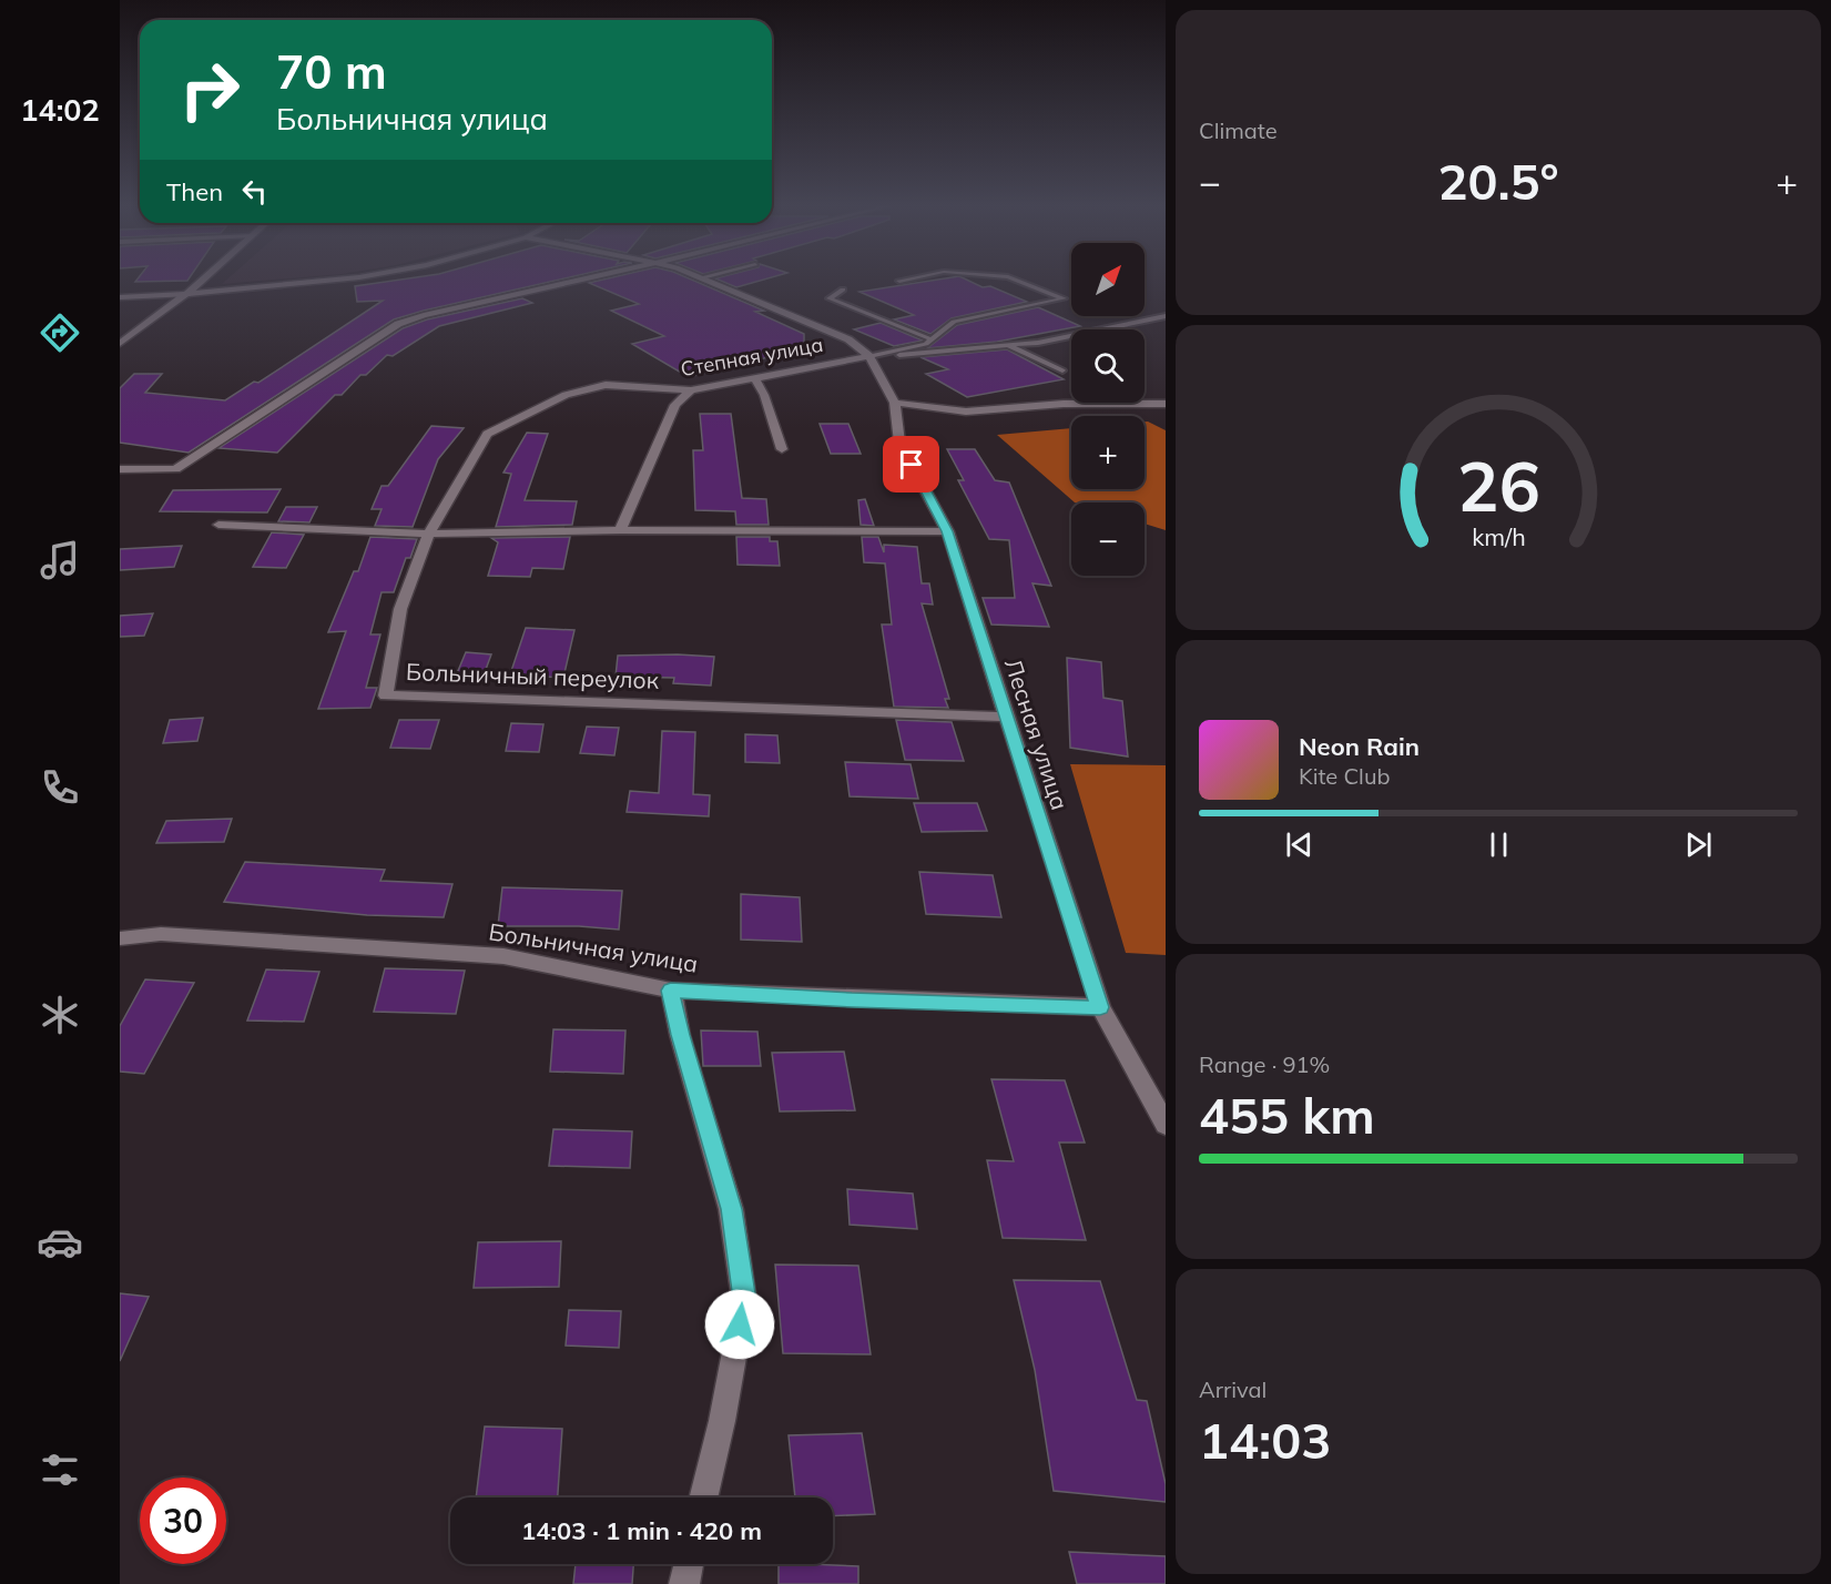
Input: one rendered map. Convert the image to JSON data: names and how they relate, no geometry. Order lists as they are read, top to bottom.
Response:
{
  "streets": {
    "street": [
      "Степная улица",
      "Больничный переулок",
      "Лесная улица",
      "Больничная улица"
    ]
  },
  "crossings": [
    ["Степная улица", "Больничный переулок"],
    ["Степная улица", "Лесная улица"],
    ["Больничный переулок", "Лесная улица"],
    ["Лесная улица", "Больничная улица"]
  ],
  "north": "top right",
  "page": {
    "tabs": "14:02",
    "tile": [
      "Climate",
      ["Range · 91%", "455 km"],
      ["Arrival", "14:03"]
    ],
    "turn": ["70 m", "Больничная улица"],
    "heat": ["−", "20.5°", "+"],
    "then": "Then",
    "map_buttons": ["+", "−"],
    "song": ["Neon Rain", "Kite Club"],
    "limit": "30",
    "trip": "14:03 · 1 min · 420 m",
    "gauge": ["26", "km/h"]
  }
}
